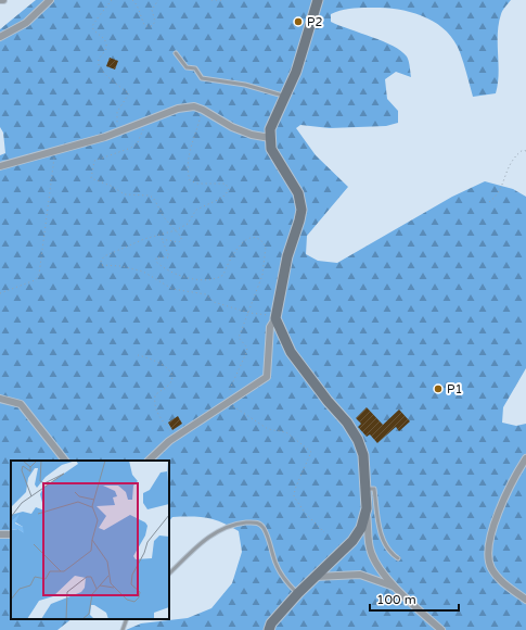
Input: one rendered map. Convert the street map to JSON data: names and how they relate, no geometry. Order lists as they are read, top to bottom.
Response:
{
  "places": ["P2", "P1"],
  "scale_bar": "100 m"
}
